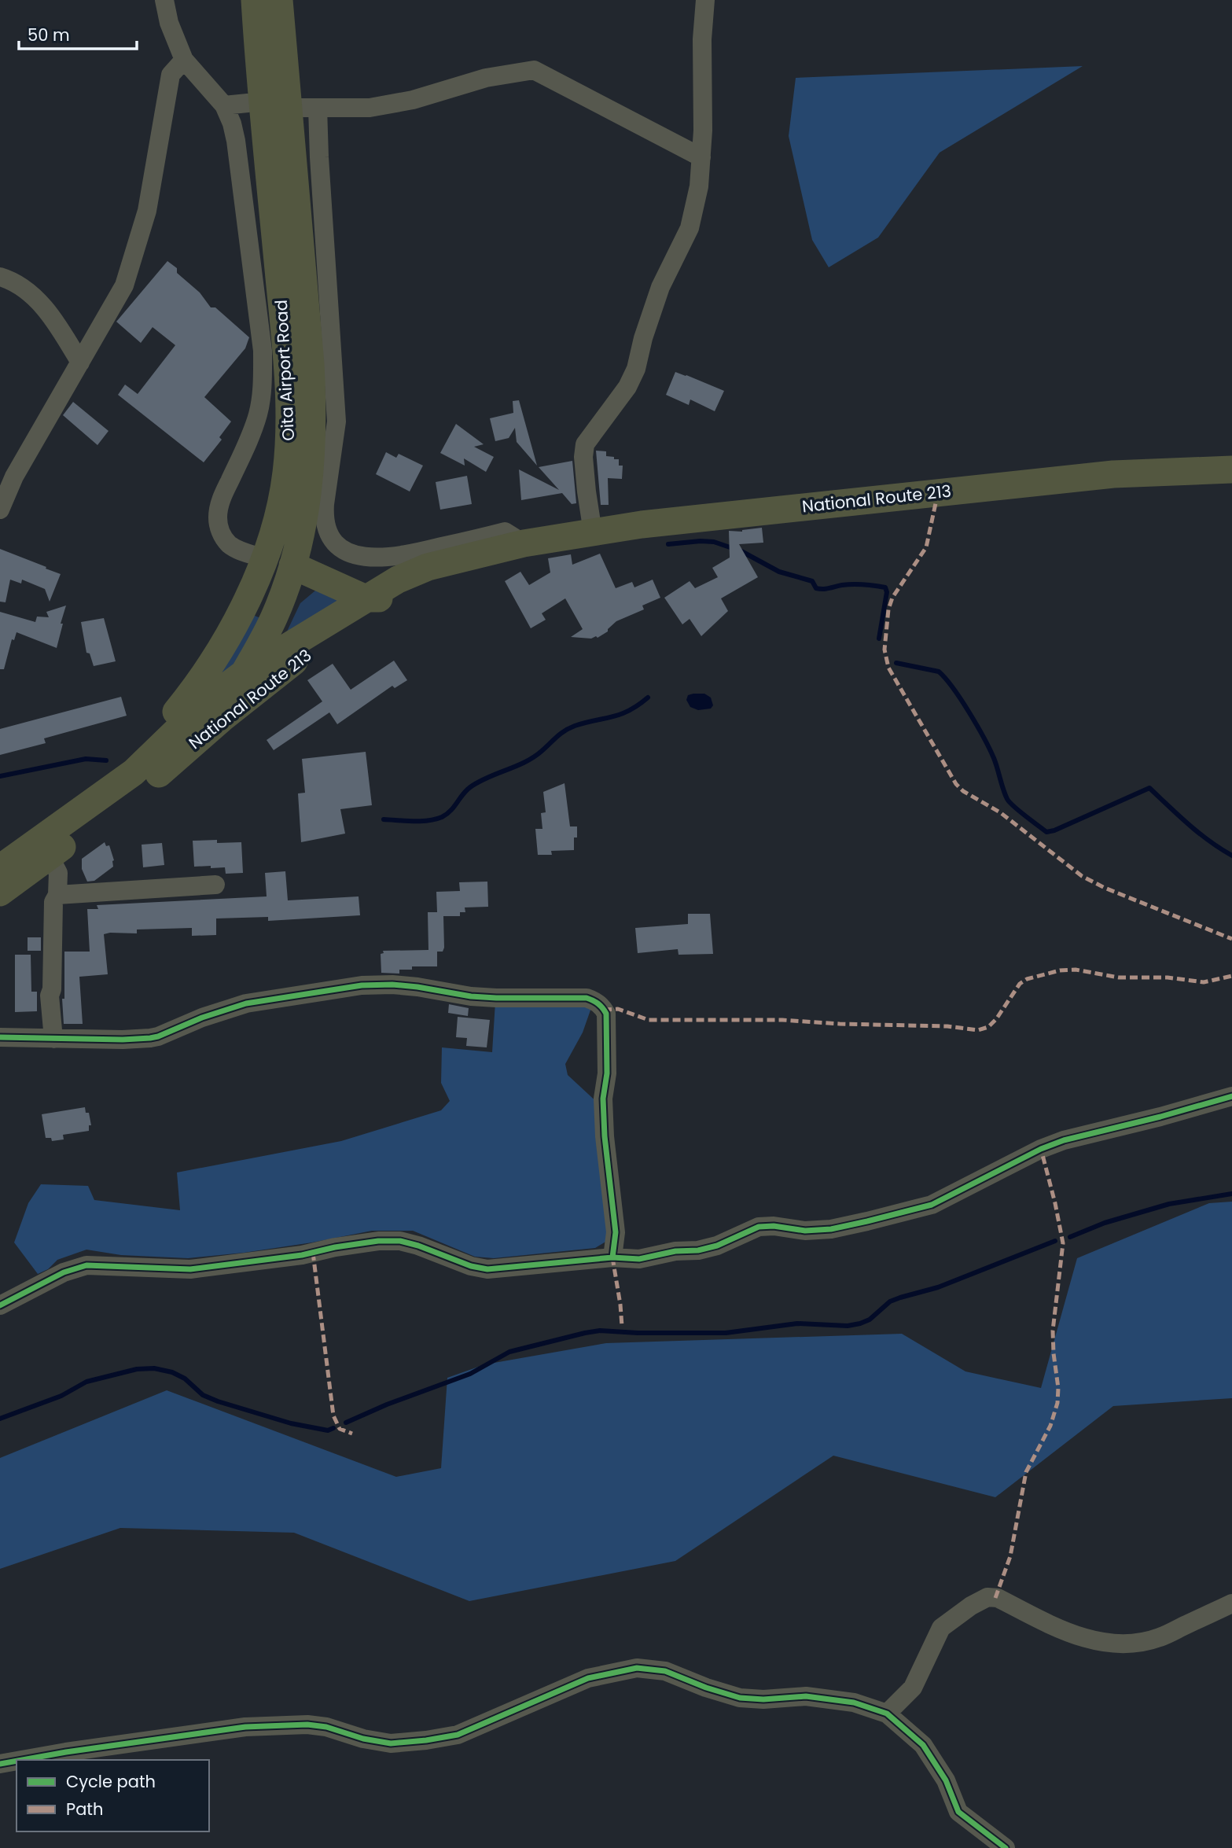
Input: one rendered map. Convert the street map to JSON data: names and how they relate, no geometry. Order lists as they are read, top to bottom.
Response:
{
  "streets": {
    "highway": ["Oita Airport Road", "National Route 213"]
  },
  "crossings": [
    ["Oita Airport Road", "National Route 213"]
  ],
  "legend": ["Cycle path", "Path"],
  "scale_bar": "50 m"
}
